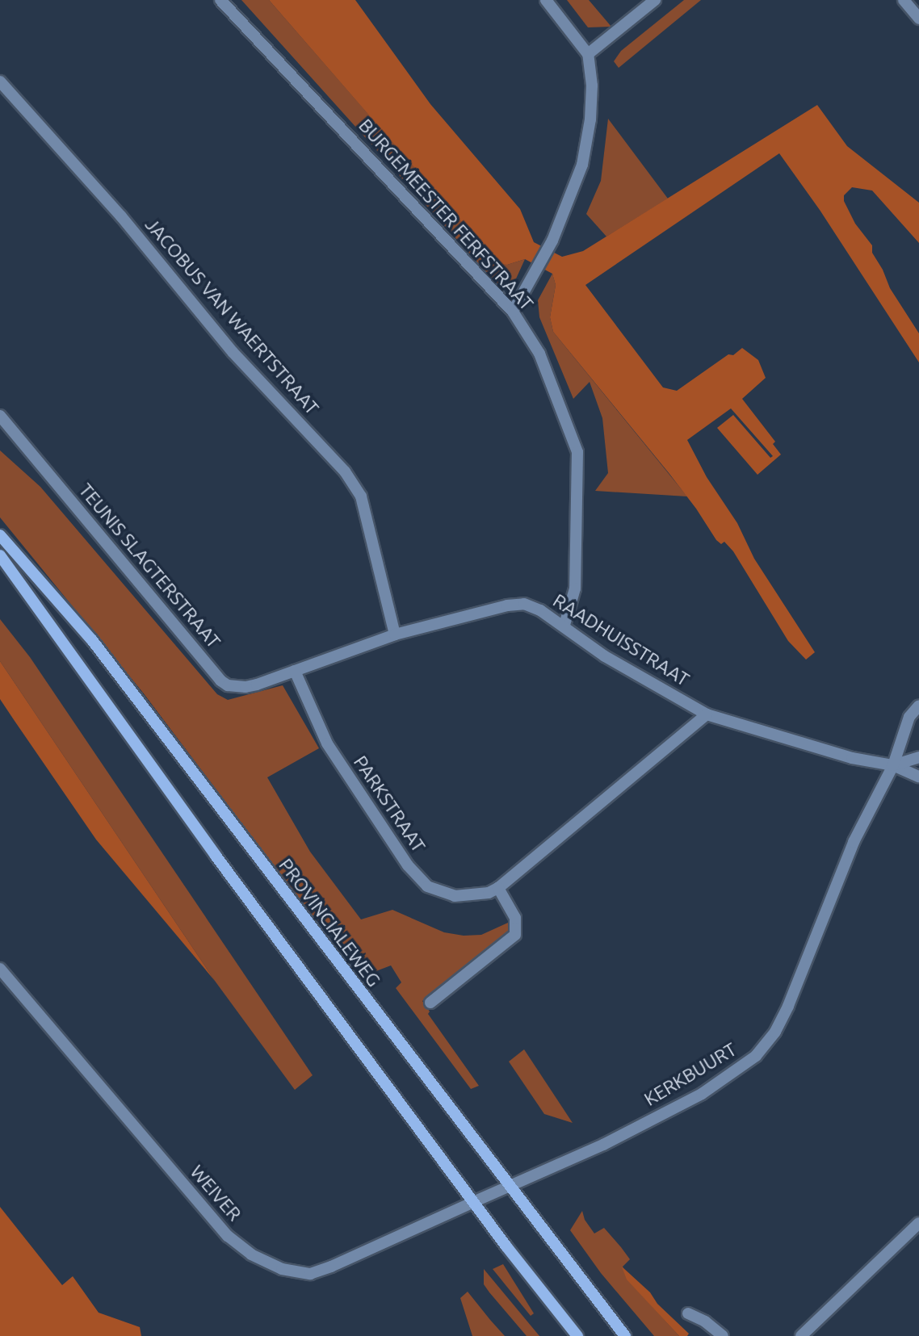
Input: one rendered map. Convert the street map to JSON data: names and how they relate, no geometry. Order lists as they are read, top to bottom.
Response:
{
  "streets": {
    "main road": ["PROVINCIALEWEG"],
    "street": [
      "BURGEMEESTER FERFSTRAAT",
      "JACOBUS VAN WAERTSTRAAT",
      "TEUNIS SLAGTERSTRAAT",
      "RAADHUISSTRAAT",
      "PARKSTRAAT",
      "KERKBUURT",
      "WEIVER"
    ]
  },
  "crossings": [
    ["BURGEMEESTER FERFSTRAAT", "RAADHUISSTRAAT"],
    ["JACOBUS VAN WAERTSTRAAT", "RAADHUISSTRAAT"],
    ["TEUNIS SLAGTERSTRAAT", "RAADHUISSTRAAT"],
    ["TEUNIS SLAGTERSTRAAT", "PARKSTRAAT"],
    ["RAADHUISSTRAAT", "PARKSTRAAT"],
    ["RAADHUISSTRAAT", "KERKBUURT"],
    ["PROVINCIALEWEG", "KERKBUURT"],
    ["KERKBUURT", "WEIVER"]
  ]
}
